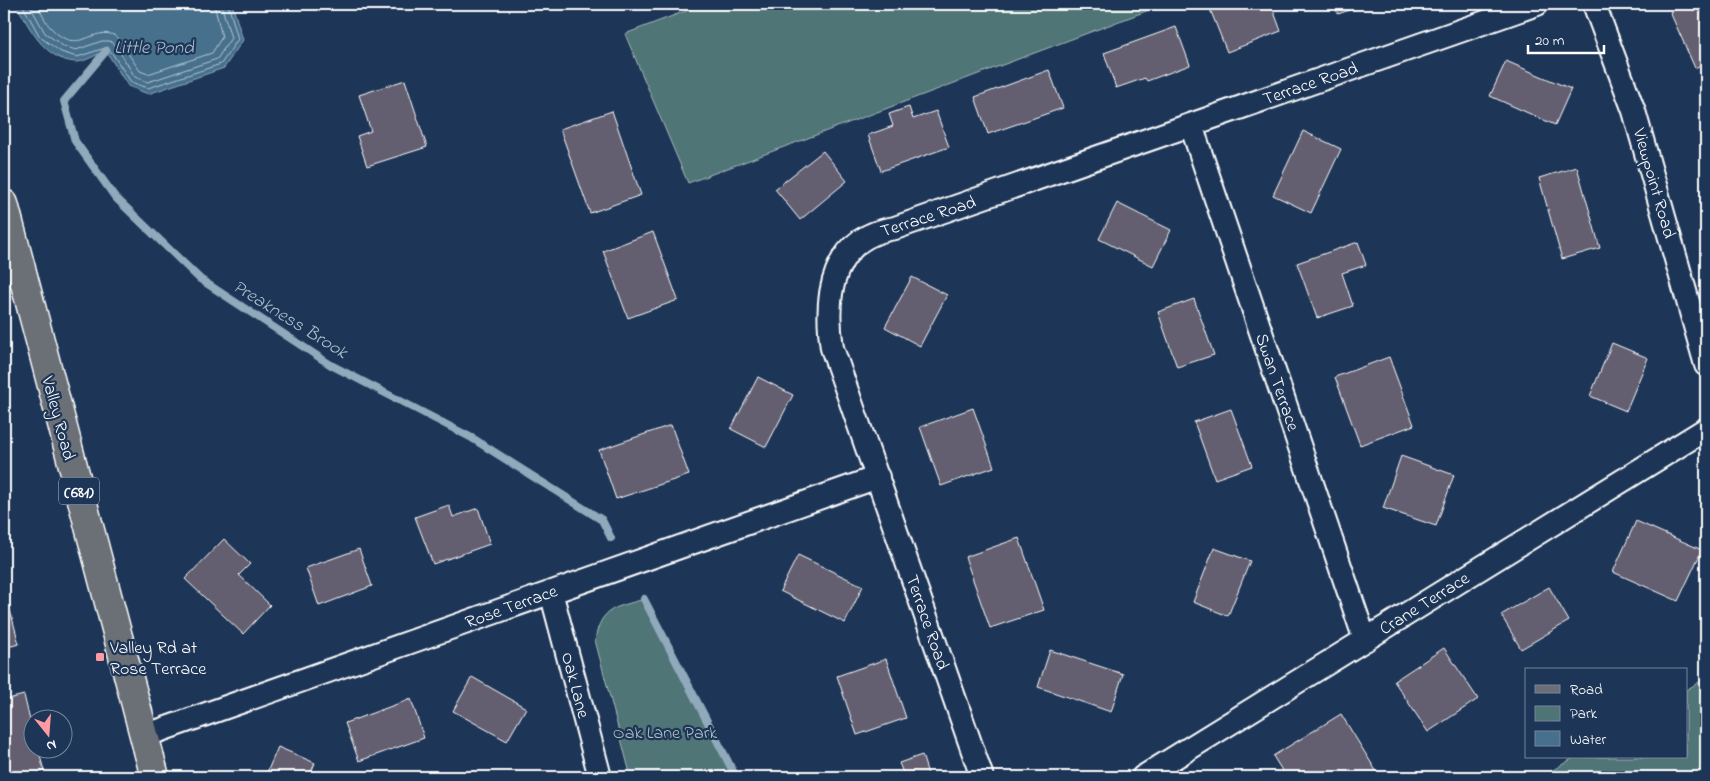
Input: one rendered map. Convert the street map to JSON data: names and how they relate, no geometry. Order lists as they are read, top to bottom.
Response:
{
  "streets": {
    "main road": ["Valley Road", "(681)"],
    "street": [
      "Terrace Road",
      "Viewpoint Road",
      "Swan Terrace",
      "Crane Terrace",
      "Rose Terrace",
      "Oak Lane"
    ]
  },
  "crossings": [
    ["Terrace Road", "Swan Terrace"],
    ["Terrace Road", "Rose Terrace"],
    ["Swan Terrace", "Crane Terrace"],
    ["Valley Road", "Rose Terrace"],
    ["Rose Terrace", "Oak Lane"]
  ],
  "water": ["Little Pond", "Preakness Brook"],
  "parks": ["Oak Lane Park"],
  "places": {
    "transit": ["Valley Rd at Rose Terrace"]
  },
  "legend": ["Road", "Park", "Water"],
  "scale_bar": "20 m",
  "north": "bottom"
}
